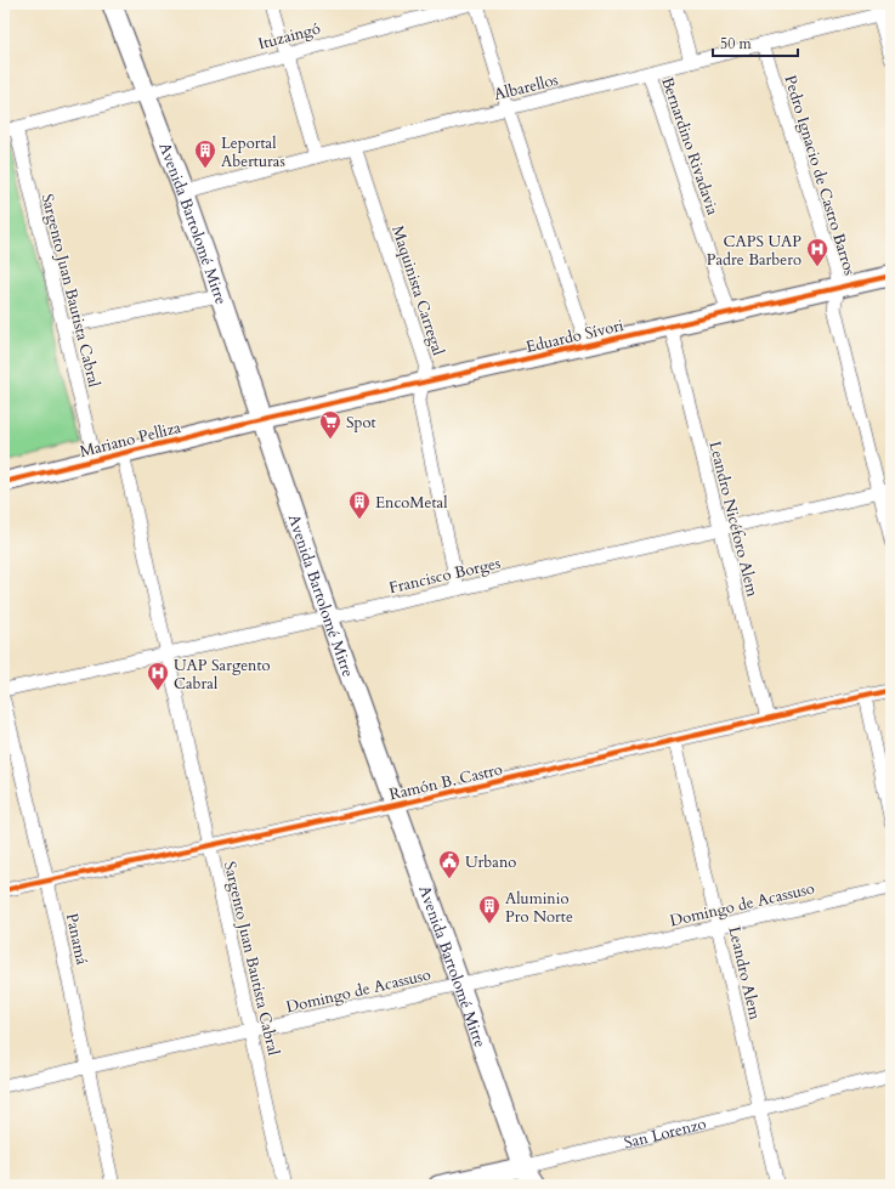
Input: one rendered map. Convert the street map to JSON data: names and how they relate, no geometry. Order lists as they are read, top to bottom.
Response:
{
  "streets": {
    "main road": [
      "Avenida Bartolomé Mitre",
      "Eduardo Sívori",
      "Mariano Pelliza",
      "San Lorenzo"
    ],
    "street": [
      "Ituzaingó",
      "Albarellos",
      "Bernardino Rivadavia",
      "Pedro Ignacio de Castro Barros",
      "Sargento Juan Bautista Cabral",
      "Maquinista Carregal",
      "Leandro Nicéforo Alem",
      "Francisco Borges",
      "Ramón B. Castro",
      "Domingo de Acassuso",
      "Panamá",
      "Leandro Alem"
    ]
  },
  "crossings": [
    ["Ituzaingó", "Avenida Bartolomé Mitre"],
    ["Ituzaingó", "Sargento Juan Bautista Cabral"],
    ["Albarellos", "Bernardino Rivadavia"],
    ["Albarellos", "Pedro Ignacio de Castro Barros"],
    ["Albarellos", "Avenida Bartolomé Mitre"],
    ["Albarellos", "Maquinista Carregal"],
    ["Bernardino Rivadavia", "Eduardo Sívori"],
    ["Pedro Ignacio de Castro Barros", "Eduardo Sívori"],
    ["Avenida Bartolomé Mitre", "Eduardo Sívori"],
    ["Avenida Bartolomé Mitre", "Mariano Pelliza"],
    ["Avenida Bartolomé Mitre", "Francisco Borges"],
    ["Avenida Bartolomé Mitre", "Ramón B. Castro"],
    ["Avenida Bartolomé Mitre", "Domingo de Acassuso"],
    ["Avenida Bartolomé Mitre", "San Lorenzo"],
    ["Sargento Juan Bautista Cabral", "Mariano Pelliza"],
    ["Sargento Juan Bautista Cabral", "Francisco Borges"],
    ["Sargento Juan Bautista Cabral", "Ramón B. Castro"],
    ["Sargento Juan Bautista Cabral", "Domingo de Acassuso"],
    ["Maquinista Carregal", "Eduardo Sívori"],
    ["Maquinista Carregal", "Francisco Borges"],
    ["Eduardo Sívori", "Mariano Pelliza"],
    ["Eduardo Sívori", "Leandro Nicéforo Alem"],
    ["Leandro Nicéforo Alem", "Francisco Borges"],
    ["Leandro Nicéforo Alem", "Ramón B. Castro"],
    ["Ramón B. Castro", "Panamá"],
    ["Ramón B. Castro", "Leandro Alem"],
    ["Domingo de Acassuso", "Panamá"],
    ["Domingo de Acassuso", "Leandro Alem"],
    ["Leandro Alem", "San Lorenzo"]
  ],
  "places": {
    "building": ["Leportal Aberturas", "EncoMetal", "Aluminio Pro Norte"],
    "hospital": ["CAPS UAP Padre Barbero", "UAP Sargento Cabral"],
    "supermarket": ["Spot"],
    "public building": ["Urbano"]
  },
  "scale_bar": "50 m"
}
